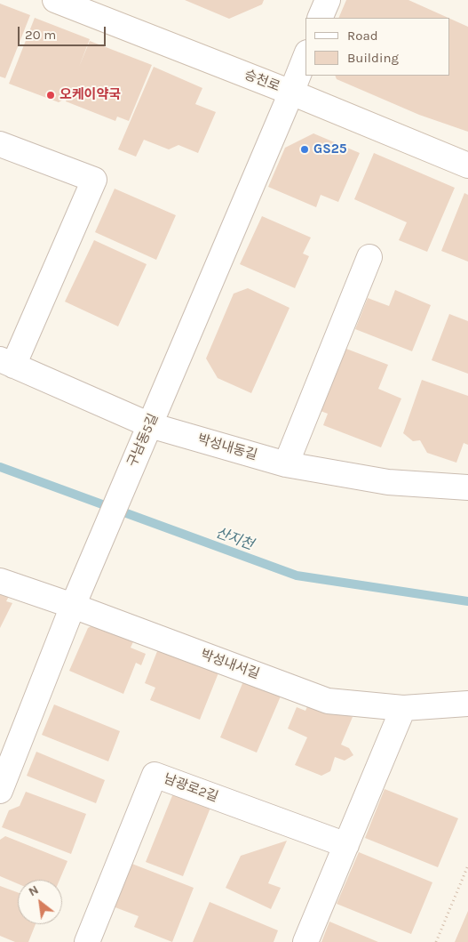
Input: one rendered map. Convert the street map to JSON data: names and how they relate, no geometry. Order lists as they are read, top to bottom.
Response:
{
  "streets": {
    "street": [
      "승천로",
      "구남동5길",
      "박성내동길",
      "박성내서길",
      "남광로2길"
    ]
  },
  "crossings": [
    ["승천로", "구남동5길"],
    ["구남동5길", "박성내동길"],
    ["구남동5길", "박성내서길"]
  ],
  "water": ["산지천"],
  "places": ["오케이약국", "GS25"],
  "legend": ["Road", "Building"],
  "scale_bar": "20 m",
  "north": "top left"
}
